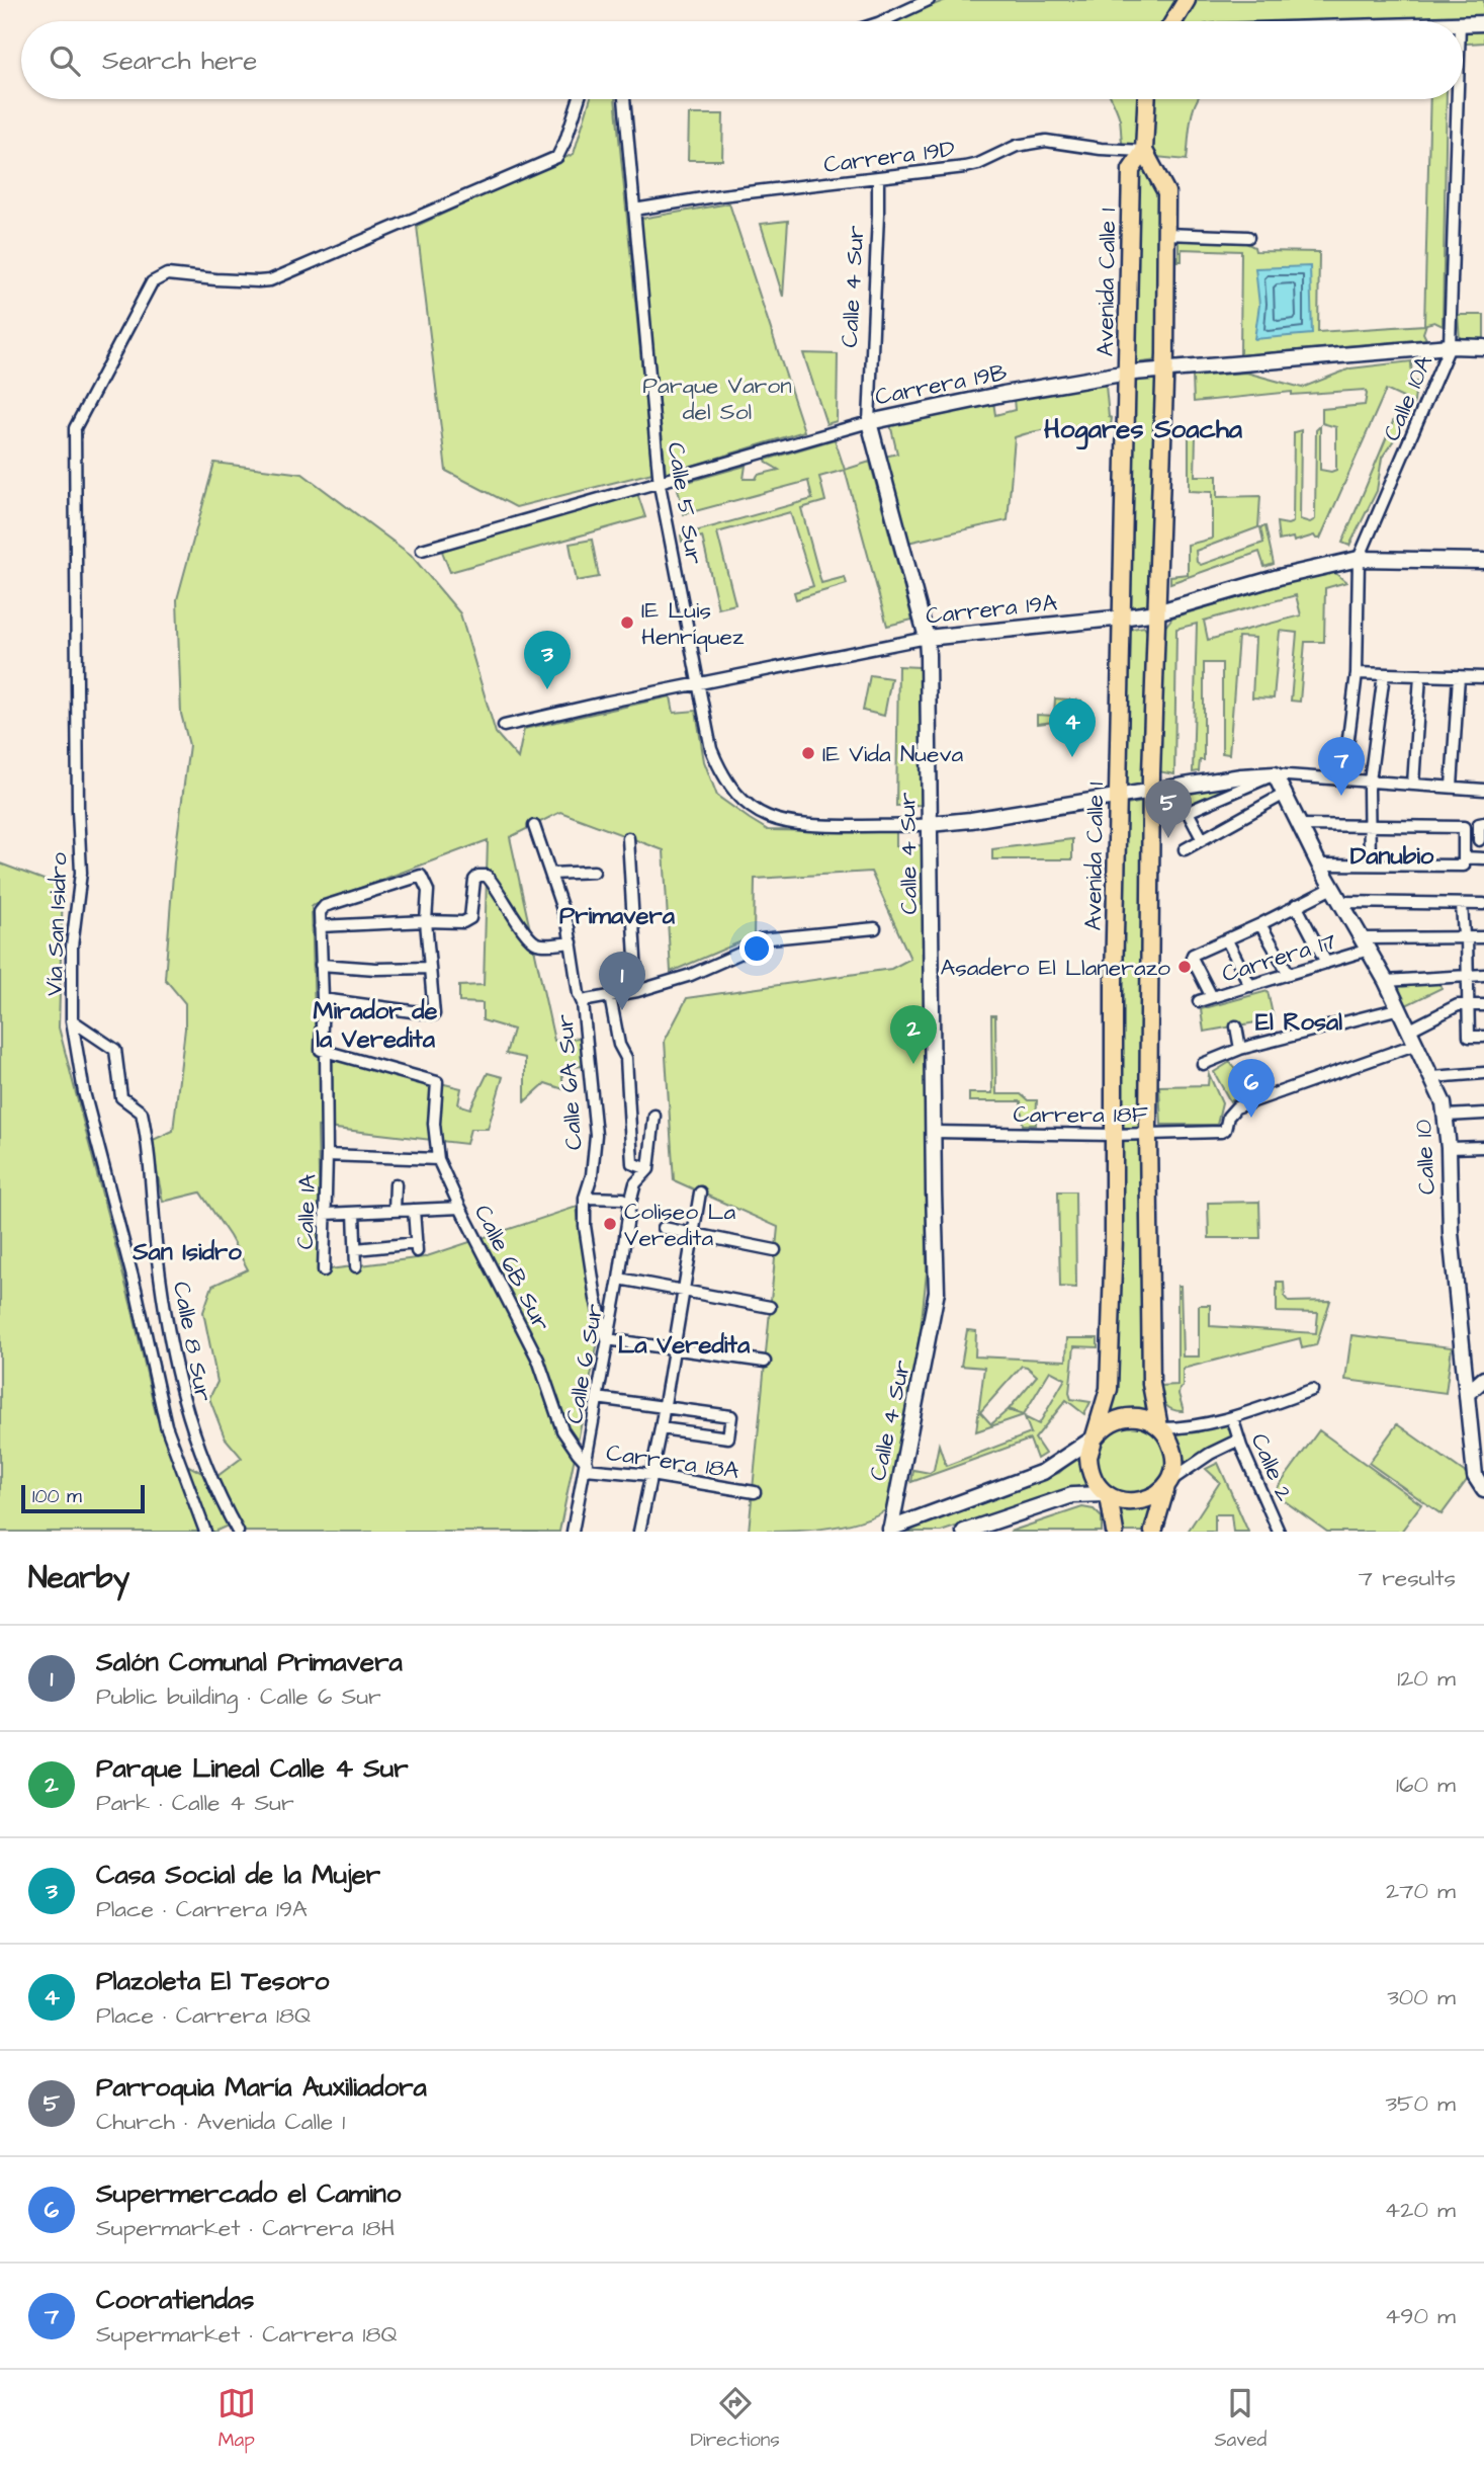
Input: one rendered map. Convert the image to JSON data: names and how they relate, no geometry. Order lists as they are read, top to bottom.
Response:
{
  "streets": {
    "main road": ["Avenida Calle 1"],
    "street": [
      "Carrera 19D",
      "Calle 4 Sur",
      "Carrera 19B",
      "Calle 10A",
      "Calle 5 Sur",
      "Carrera 19A",
      "Vía San Isidro",
      "Carrera 17",
      "Calle 6A Sur",
      "Carrera 18F",
      "Calle 10",
      "Calle 1A",
      "Calle 6B Sur",
      "Calle 8 Sur",
      "Calle 6 Sur",
      "Carrera 18A",
      "Calle 2"
    ]
  },
  "crossings": [
    ["Carrera 19D", "Avenida Calle 1"],
    ["Carrera 19D", "Calle 4 Sur"],
    ["Carrera 19D", "Calle 5 Sur"],
    ["Avenida Calle 1", "Carrera 19B"],
    ["Avenida Calle 1", "Carrera 19A"],
    ["Avenida Calle 1", "Carrera 18F"],
    ["Calle 4 Sur", "Carrera 19B"],
    ["Calle 4 Sur", "Calle 5 Sur"],
    ["Calle 4 Sur", "Carrera 19A"],
    ["Calle 4 Sur", "Carrera 18F"],
    ["Carrera 19B", "Calle 10A"],
    ["Carrera 19B", "Calle 5 Sur"],
    ["Calle 10A", "Carrera 19A"],
    ["Calle 5 Sur", "Carrera 19A"],
    ["Vía San Isidro", "Calle 8 Sur"],
    ["Carrera 17", "Calle 10"],
    ["Calle 6A Sur", "Calle 6 Sur"],
    ["Carrera 18F", "Calle 10"],
    ["Calle 1A", "Calle 6B Sur"],
    ["Calle 6B Sur", "Calle 6 Sur"],
    ["Calle 6B Sur", "Carrera 18A"],
    ["Calle 6 Sur", "Carrera 18A"]
  ],
  "districts": [
    "Hogares Soacha",
    "Danubio",
    "Primavera",
    "Mirador de la Veredita",
    "El Rosal",
    "San Isidro",
    "La Veredita"
  ],
  "parks": ["Parque Varon del Sol"],
  "places": [
    "IE Luis Henríquez",
    "IE Vida Nueva",
    "Asadero El Llanerazo",
    "Coliseo La Veredita"
  ],
  "scale_bar": "100 m",
  "page": {
    "search": "Search here",
    "pins": [
      "3",
      "4",
      "7",
      "5",
      "1",
      "2",
      "6"
    ],
    "scale": "100 m",
    "heading": ["Nearby", "7 results"],
    "list": [
      {
        "mark": "1",
        "name": "Salón Comunal Primavera",
        "note": "Public building · Calle 6 Sur",
        "value": "120 m"
      },
      {
        "mark": "2",
        "name": "Parque Lineal Calle 4 Sur",
        "note": "Park · Calle 4 Sur",
        "value": "160 m"
      },
      {
        "mark": "3",
        "name": "Casa Social de la Mujer",
        "note": "Place · Carrera 19A",
        "value": "270 m"
      },
      {
        "mark": "4",
        "name": "Plazoleta El Tesoro",
        "note": "Place · Carrera 18Q",
        "value": "300 m"
      },
      {
        "mark": "5",
        "name": "Parroquia María Auxiliadora",
        "note": "Church · Avenida Calle 1",
        "value": "350 m"
      },
      {
        "mark": "6",
        "name": "Supermercado el Camino",
        "note": "Supermarket · Carrera 18H",
        "value": "420 m"
      },
      {
        "mark": "7",
        "name": "Cooratiendas",
        "note": "Supermarket · Carrera 18Q",
        "value": "490 m"
      }
    ],
    "nav": ["Map", "Directions", "Saved"]
  }
}
